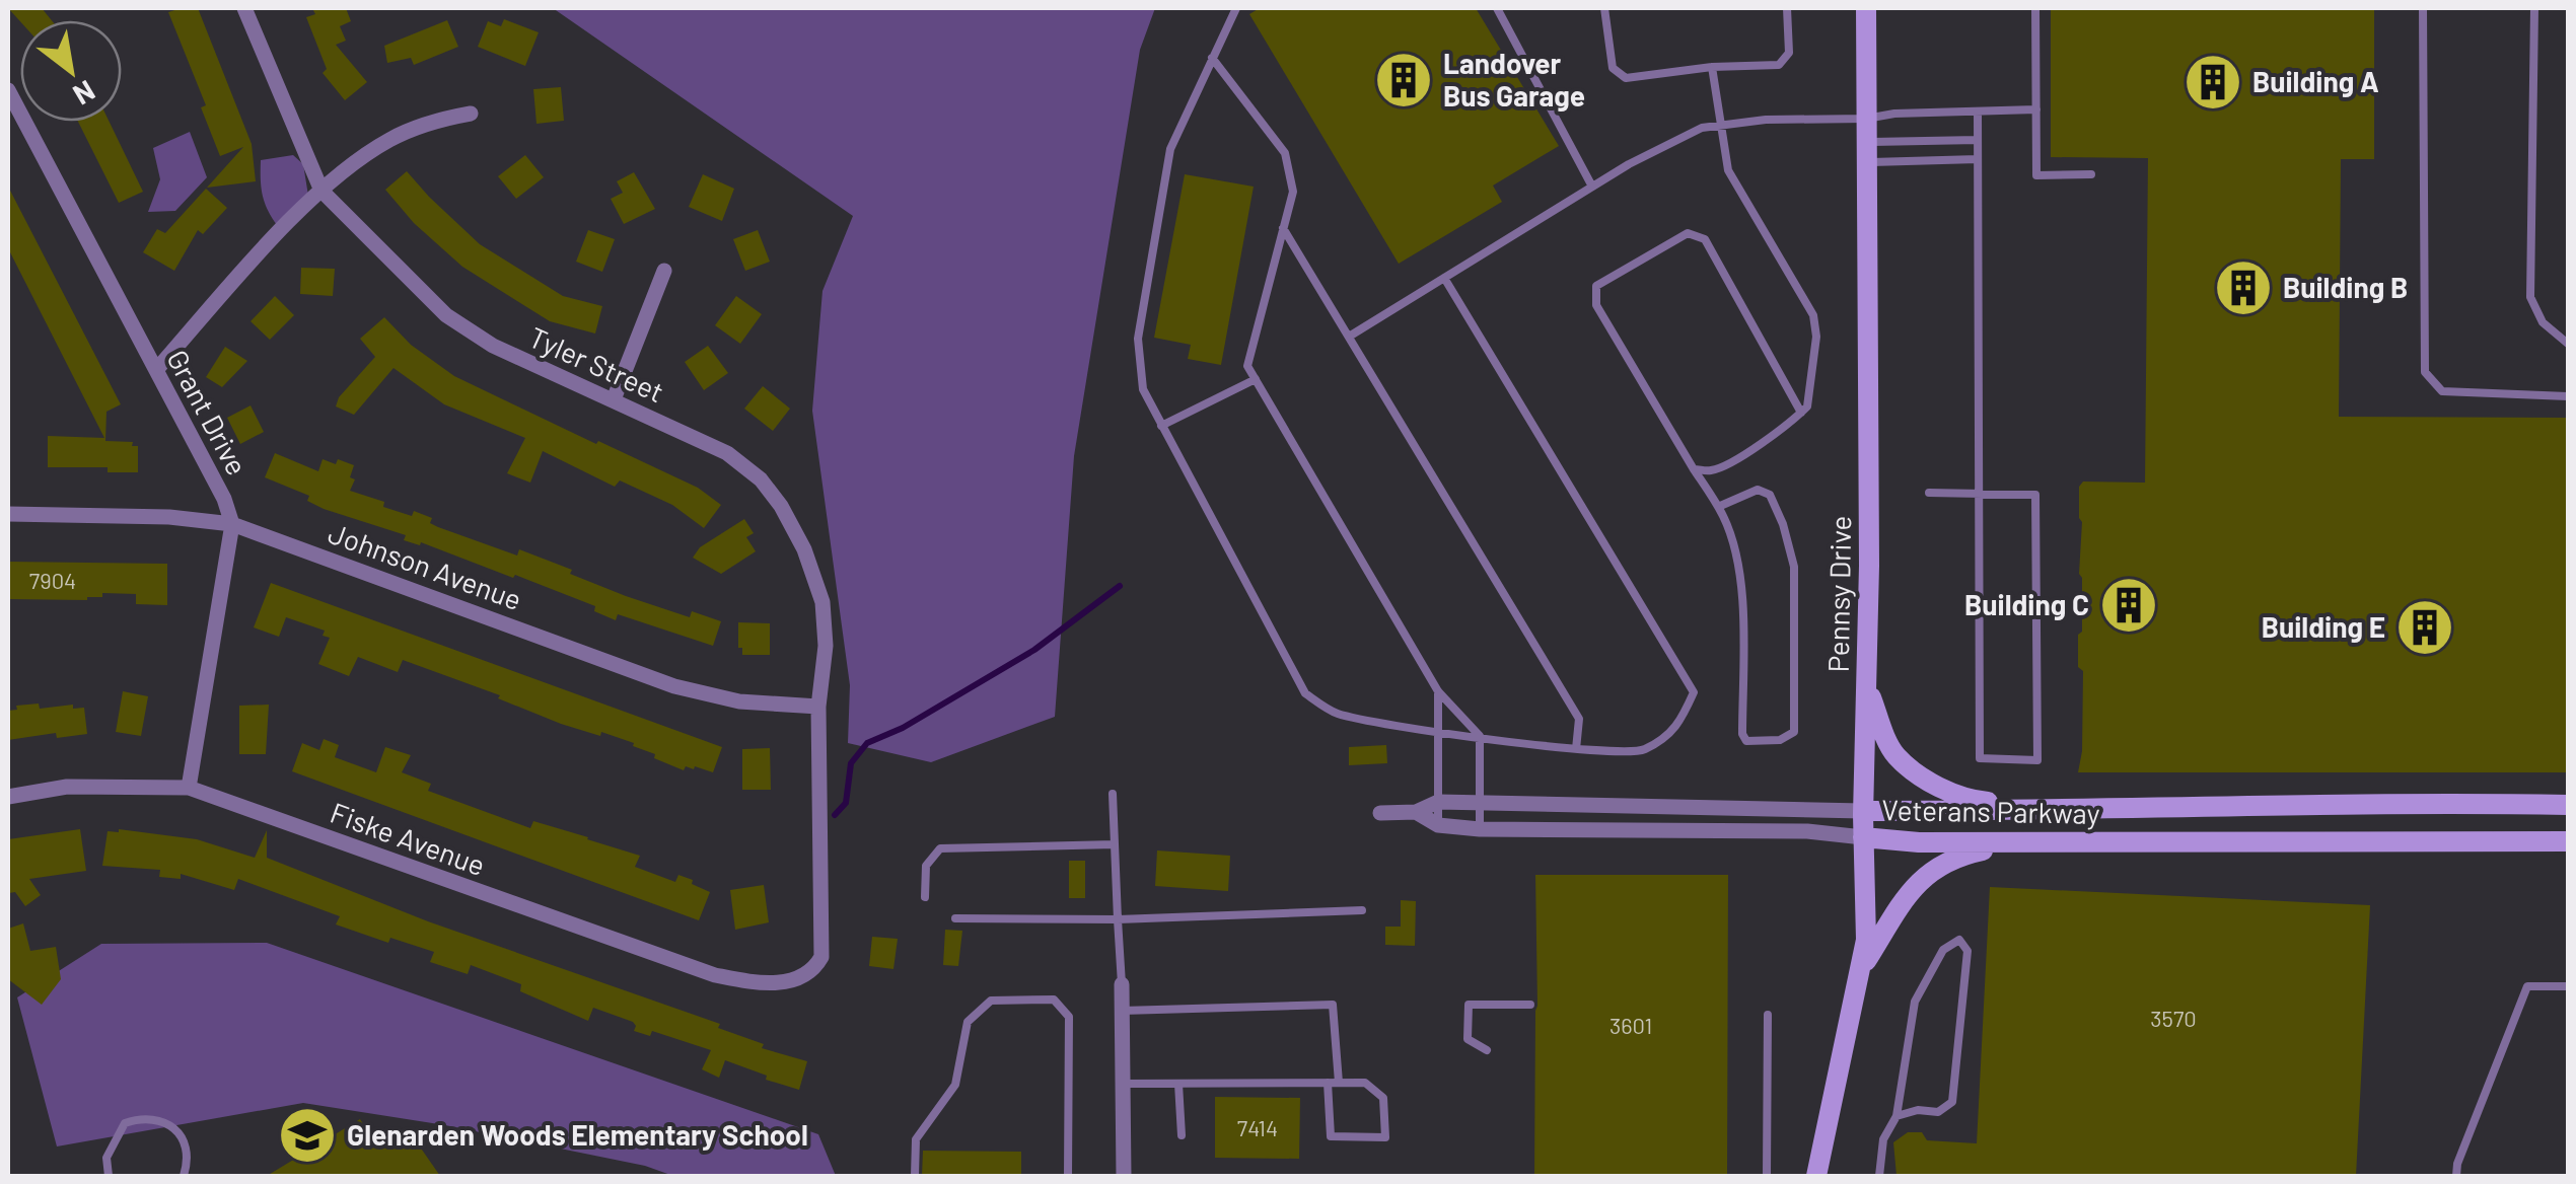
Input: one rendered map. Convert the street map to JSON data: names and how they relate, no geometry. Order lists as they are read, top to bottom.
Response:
{
  "streets": {
    "main road": ["Pennsy Drive", "Veterans Parkway"],
    "street": [
      "Tyler Street",
      "Grant Drive",
      "Johnson Avenue",
      "Fiske Avenue"
    ]
  },
  "crossings": [
    ["Tyler Street", "Johnson Avenue"],
    ["Tyler Street", "Fiske Avenue"],
    ["Grant Drive", "Johnson Avenue"],
    ["Pennsy Drive", "Veterans Parkway"]
  ],
  "places": {
    "building": [
      "Landover Bus Garage",
      "Building A",
      "Building B",
      "Building C",
      "Building E"
    ],
    "school or university": ["Glenarden Woods Elementary School"]
  },
  "house_numbers": [
    "7904",
    "3570",
    "3601",
    "7414"
  ],
  "north": "bottom right"
}
